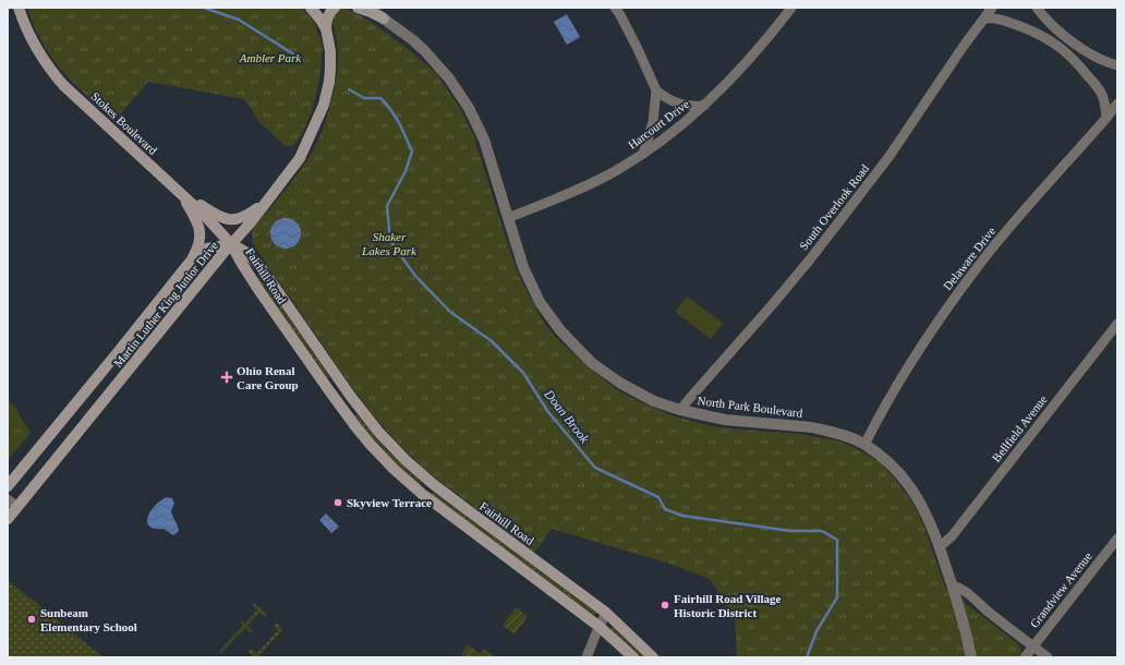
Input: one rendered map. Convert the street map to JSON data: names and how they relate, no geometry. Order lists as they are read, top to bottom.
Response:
{
  "streets": {
    "main road": ["Stokes Boulevard", "Fairhill Road", "Martin Luther King Junior Drive"],
    "street": [
      "Harcourt Drive",
      "South Overlook Road",
      "Delaware Drive",
      "North Park Boulevard",
      "Bellfield Avenue",
      "Grandview Avenue"
    ]
  },
  "crossings": [
    ["Stokes Boulevard", "Fairhill Road"],
    ["Stokes Boulevard", "Martin Luther King Junior Drive"],
    ["Harcourt Drive", "North Park Boulevard"],
    ["South Overlook Road", "North Park Boulevard"],
    ["Delaware Drive", "North Park Boulevard"],
    ["Fairhill Road", "Martin Luther King Junior Drive"],
    ["North Park Boulevard", "Bellfield Avenue"]
  ],
  "water": ["Doan Brook"],
  "parks": ["Ambler Park", "Shaker Lakes Park"],
  "places": {
    "health": ["Ohio Renal Care Group"],
    "other": ["Skyview Terrace", "Fairhill Road Village Historic District", "Sunbeam Elementary School"]
  }
}
